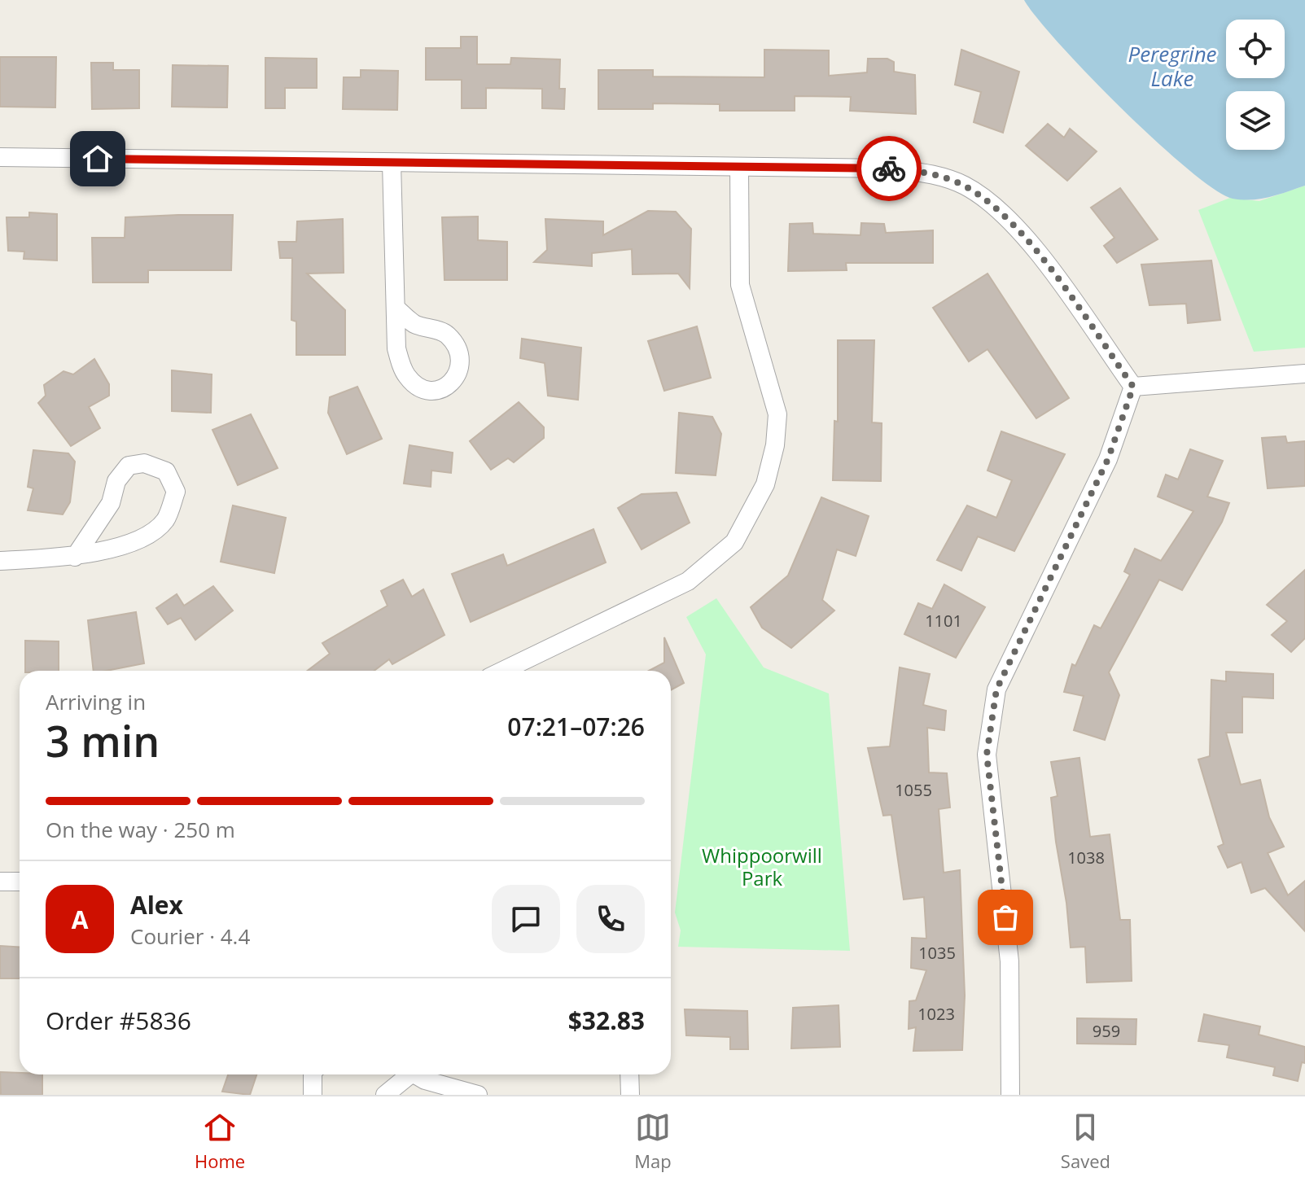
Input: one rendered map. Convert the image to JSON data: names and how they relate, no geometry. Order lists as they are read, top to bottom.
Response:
{
  "water": ["Peregrine Lake"],
  "parks": ["Whippoorwill Park"],
  "house_numbers": [
    "1101",
    "1055",
    "1038",
    "1035",
    "1023",
    "959"
  ],
  "page": {
    "heading": ["3 min", "Arriving in", "07:21–07:26"],
    "panel": [
      "Alex",
      "Courier · 4.4",
      "Order #5836",
      "$32.83"
    ],
    "bar": "On the way · 250 m",
    "round": "A",
    "tabs": ["Home", "Map", "Saved"]
  }
}
